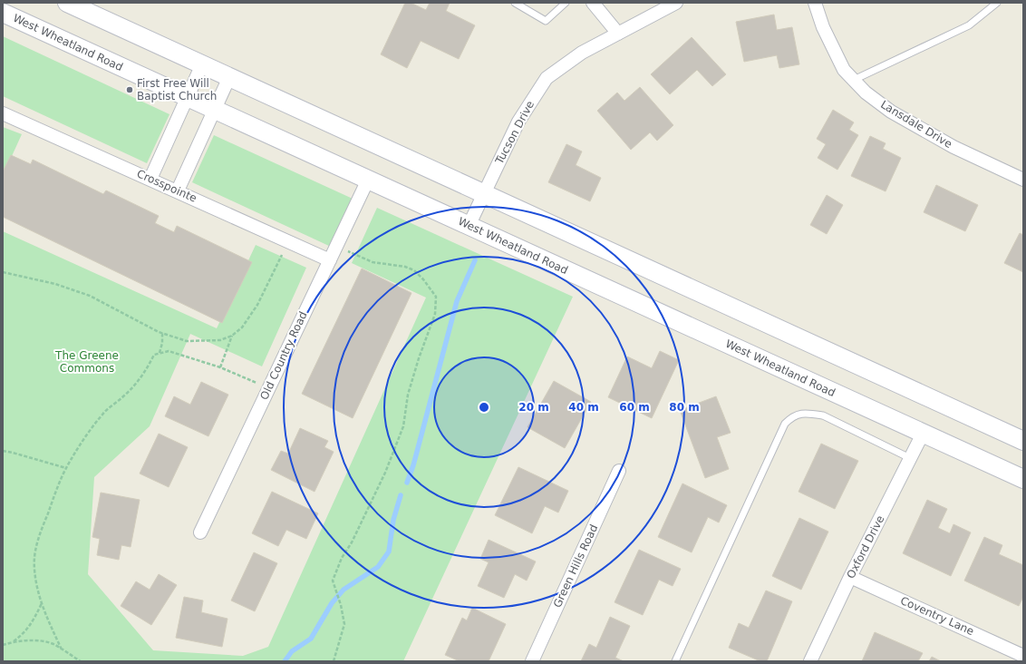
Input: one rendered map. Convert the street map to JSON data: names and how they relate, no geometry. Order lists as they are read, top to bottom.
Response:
{
  "streets": {
    "main road": ["West Wheatland Road"],
    "street": [
      "Lansdale Drive",
      "Tucson Drive",
      "Crosspointe",
      "Old Country Road",
      "Oxford Drive",
      "Green Hills Road",
      "Coventry Lane"
    ]
  },
  "crossings": [
    ["West Wheatland Road", "Tucson Drive"],
    ["West Wheatland Road", "Old Country Road"],
    ["West Wheatland Road", "Oxford Drive"],
    ["Crosspointe", "Old Country Road"],
    ["Oxford Drive", "Coventry Lane"]
  ],
  "parks": ["The Greene Commons"],
  "places": ["First Free Will Baptist Church"],
  "rings": [
    "20 m",
    "40 m",
    "60 m",
    "80 m"
  ]
}
